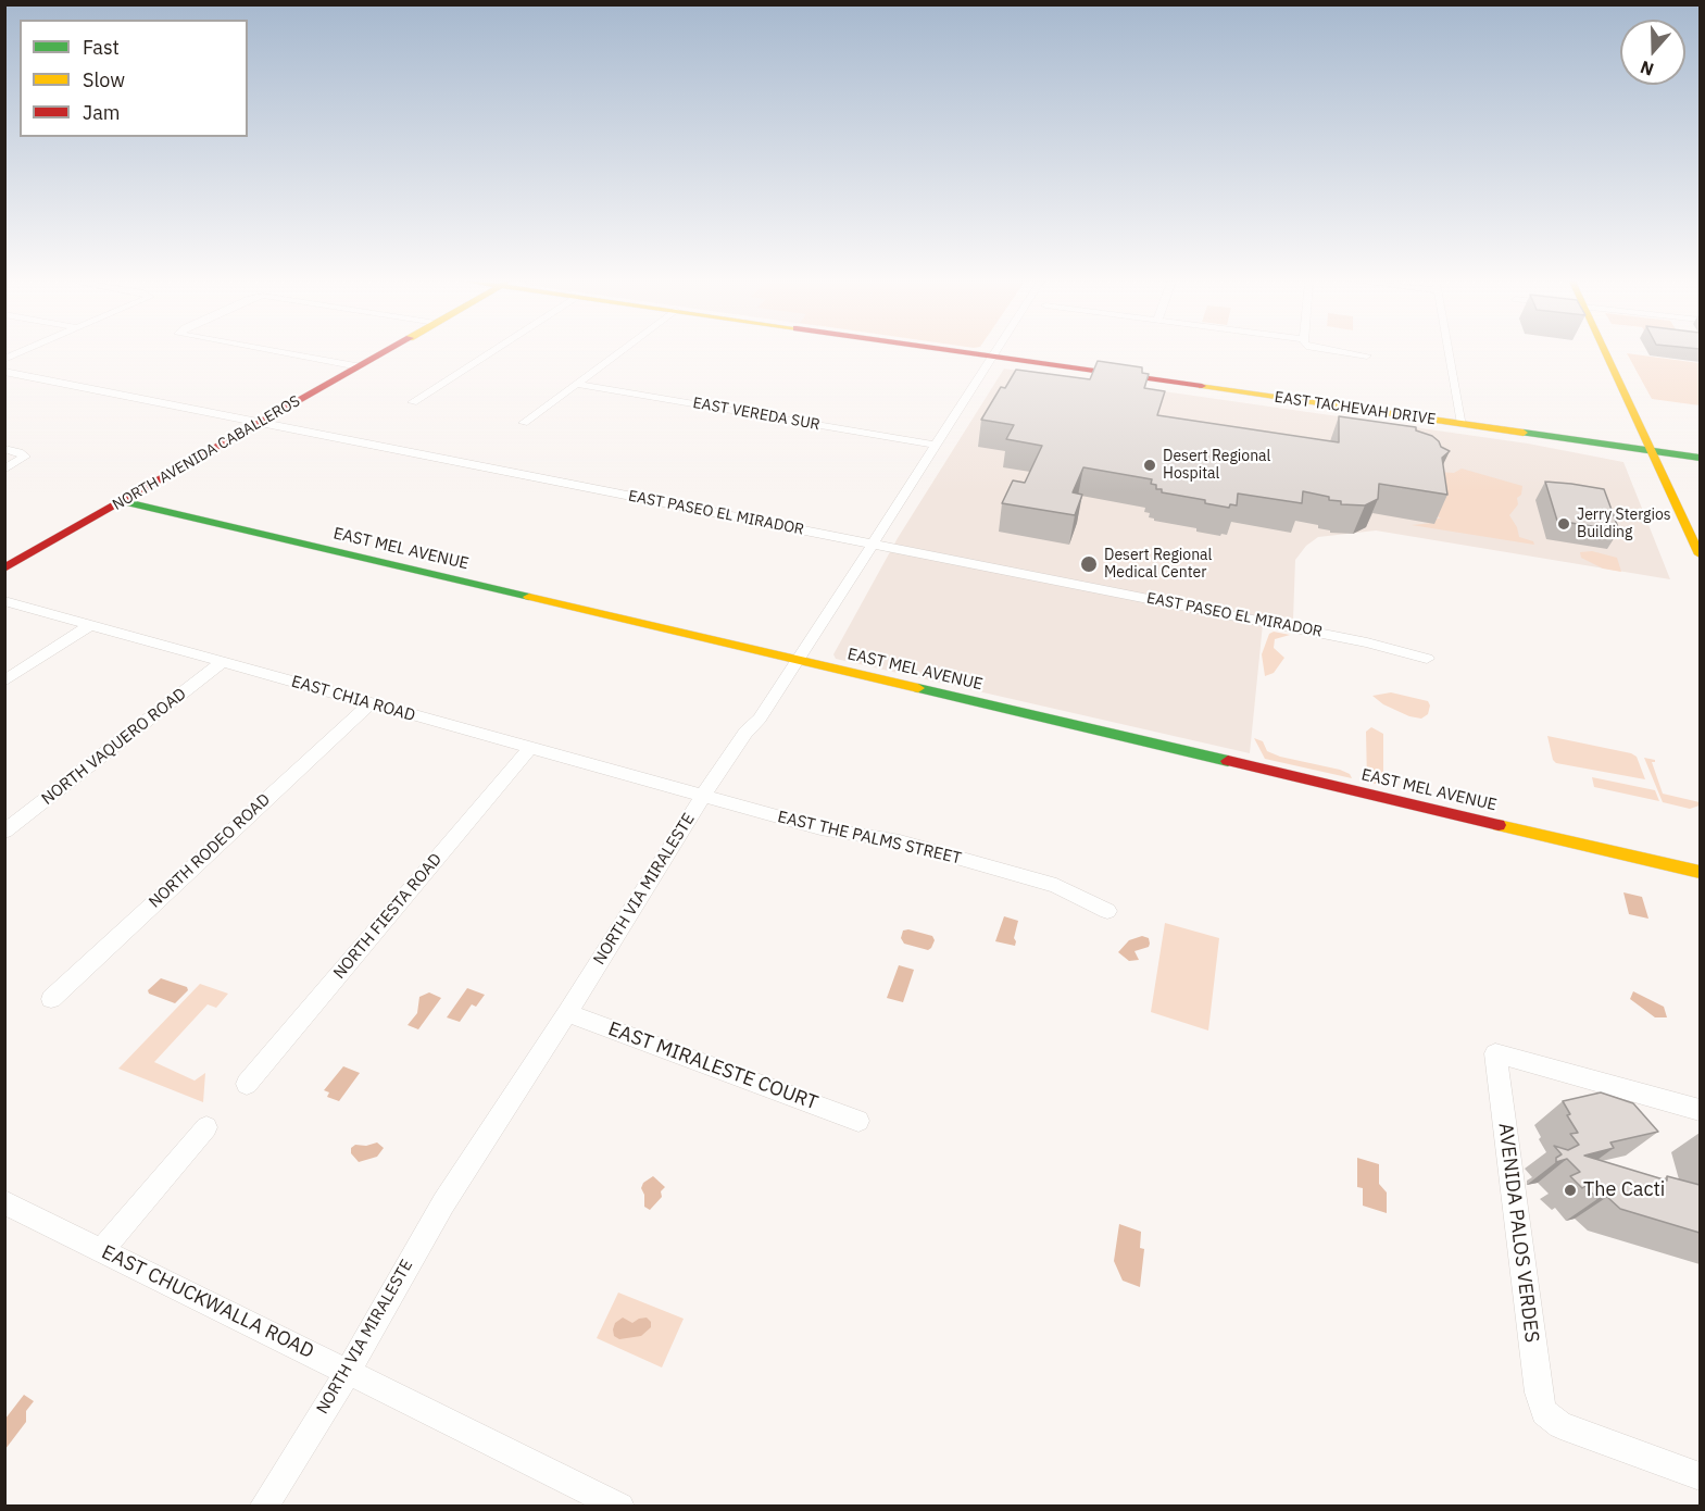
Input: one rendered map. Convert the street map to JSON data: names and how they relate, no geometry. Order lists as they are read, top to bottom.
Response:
{
  "streets": {
    "street": [
      "EAST TACHEVAH DRIVE",
      "EAST VEREDA SUR",
      "NORTH AVENIDA CABALLEROS",
      "EAST PASEO EL MIRADOR",
      "EAST MEL AVENUE",
      "EAST CHIA ROAD",
      "NORTH VAQUERO ROAD",
      "EAST THE PALMS STREET",
      "NORTH RODEO ROAD",
      "NORTH VIA MIRALESTE",
      "NORTH FIESTA ROAD",
      "EAST MIRALESTE COURT",
      "AVENIDA PALOS VERDES",
      "EAST CHUCKWALLA ROAD"
    ]
  },
  "crossings": [
    ["EAST TACHEVAH DRIVE", "NORTH VIA MIRALESTE"],
    ["EAST VEREDA SUR", "NORTH VIA MIRALESTE"],
    ["NORTH AVENIDA CABALLEROS", "EAST PASEO EL MIRADOR"],
    ["NORTH AVENIDA CABALLEROS", "EAST MEL AVENUE"],
    ["EAST PASEO EL MIRADOR", "NORTH VIA MIRALESTE"],
    ["EAST MEL AVENUE", "NORTH VIA MIRALESTE"],
    ["EAST CHIA ROAD", "NORTH VAQUERO ROAD"],
    ["EAST CHIA ROAD", "EAST THE PALMS STREET"],
    ["EAST CHIA ROAD", "NORTH RODEO ROAD"],
    ["EAST CHIA ROAD", "NORTH VIA MIRALESTE"],
    ["EAST CHIA ROAD", "NORTH FIESTA ROAD"],
    ["EAST THE PALMS STREET", "NORTH VIA MIRALESTE"],
    ["NORTH VIA MIRALESTE", "EAST MIRALESTE COURT"],
    ["NORTH VIA MIRALESTE", "EAST CHUCKWALLA ROAD"]
  ],
  "places": [
    "Desert Regional Hospital",
    "Jerry Stergios Building",
    "Desert Regional Medical Center",
    "The Cacti"
  ],
  "legend": ["Fast", "Slow", "Jam"],
  "north": "bottom"
}
